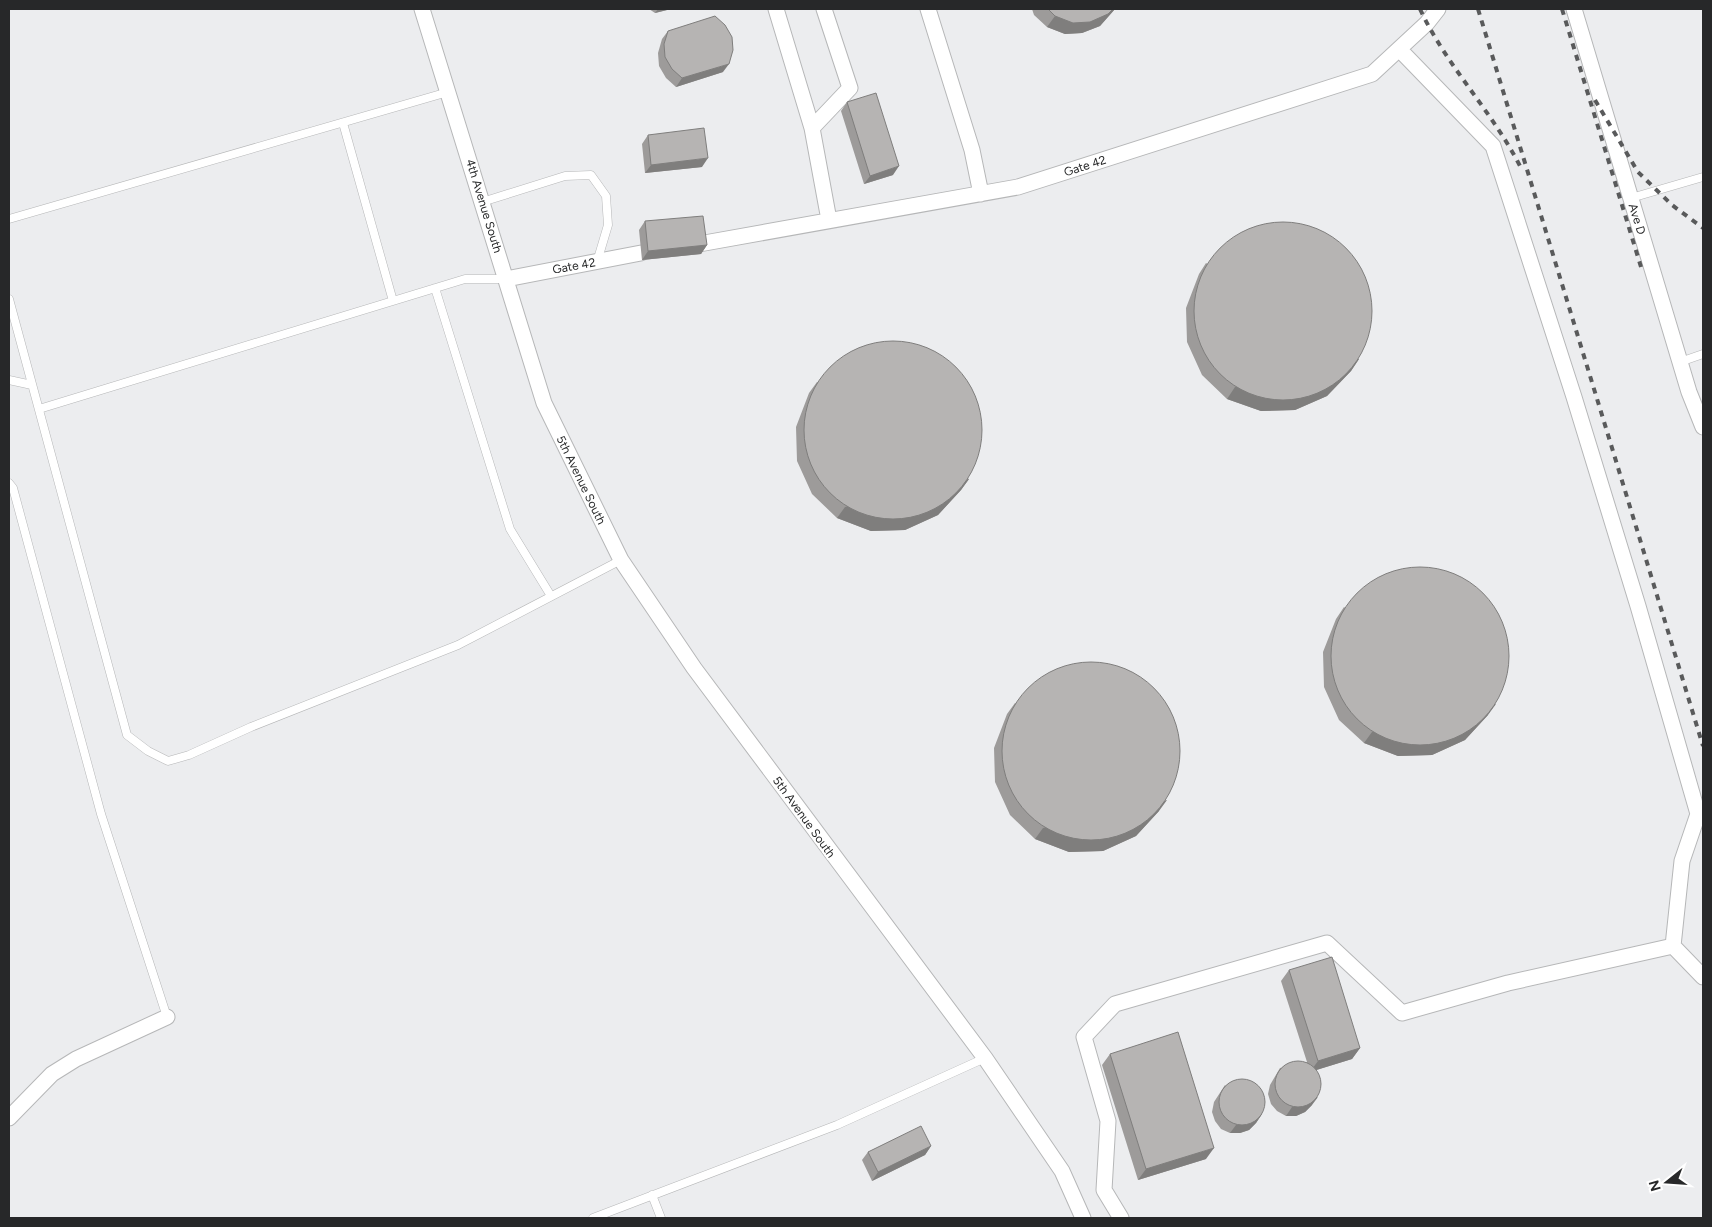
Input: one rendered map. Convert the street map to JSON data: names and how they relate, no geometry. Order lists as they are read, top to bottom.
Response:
{
  "streets": {
    "street": [
      "Gate 42",
      "4th Avenue South",
      "Ave D",
      "5th Avenue South"
    ]
  },
  "crossings": [
    ["Gate 42", "4th Avenue South"],
    ["4th Avenue South", "5th Avenue South"]
  ],
  "north": "left"
}
